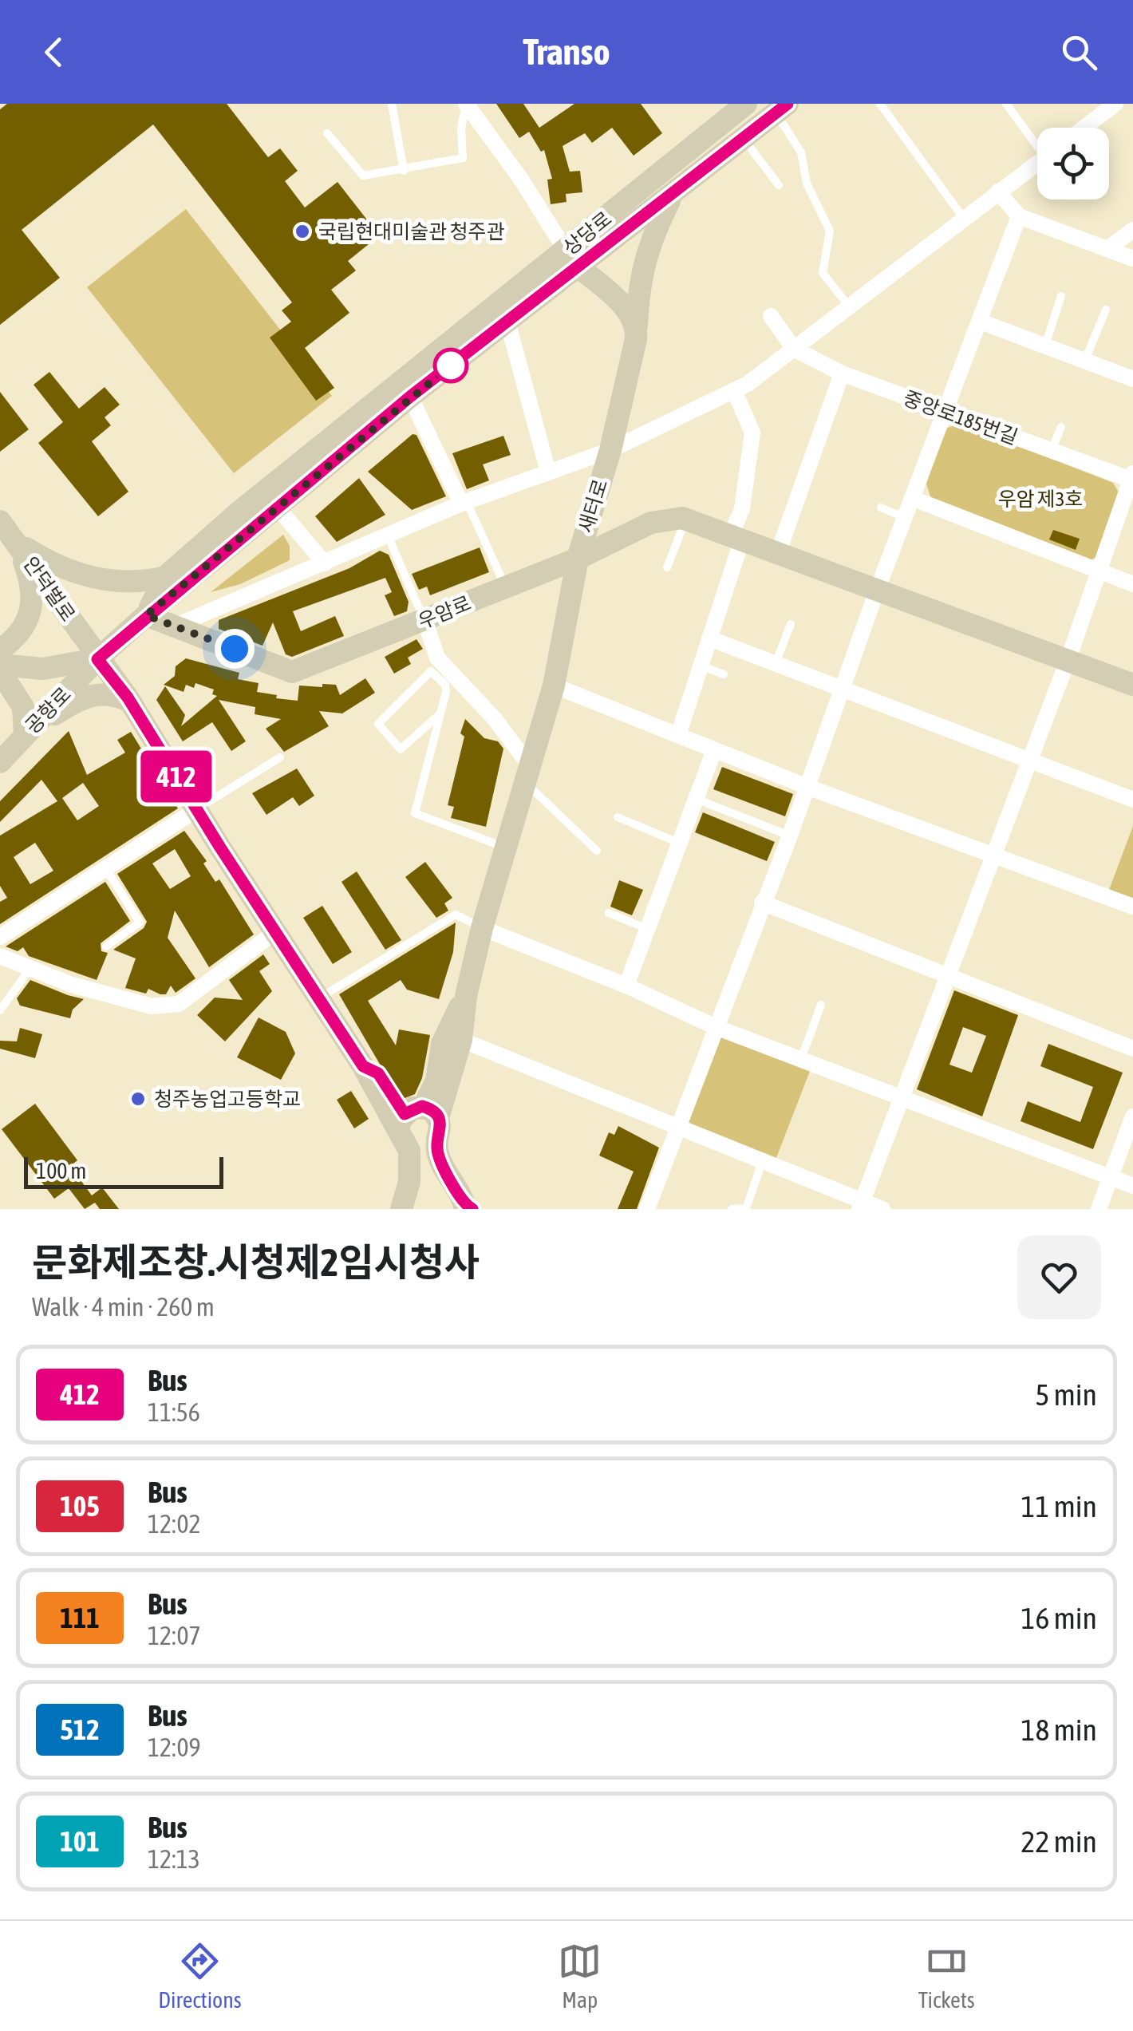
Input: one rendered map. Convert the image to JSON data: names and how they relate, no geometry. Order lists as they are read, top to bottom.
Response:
{
  "streets": {
    "street": [
      "상당로",
      "중앙로185번길",
      "새터로",
      "안덕벌로",
      "우암로",
      "공항로"
    ]
  },
  "crossings": [
    ["상당로", "새터로"],
    ["상당로", "안덕벌로"],
    ["상당로", "우암로"],
    ["상당로", "공항로"],
    ["새터로", "우암로"],
    ["안덕벌로", "공항로"]
  ],
  "parks": ["우암 제3호"],
  "places": ["국립현대미술관 청주관", "청주농업고등학교"],
  "lines": ["bus line 412"],
  "scale_bar": "100 m",
  "page": {
    "header": "Transo",
    "on_map": "412",
    "scale": "100 m",
    "heading": ["문화제조창.시청제2임시청사", "Walk · 4 min · 260 m"],
    "list": [
      {
        "mark": "412",
        "name": "Bus",
        "note": "11:56",
        "value": "5 min"
      },
      {
        "mark": "105",
        "name": "Bus",
        "note": "12:02",
        "value": "11 min"
      },
      {
        "mark": "111",
        "name": "Bus",
        "note": "12:07",
        "value": "16 min"
      },
      {
        "mark": "512",
        "name": "Bus",
        "note": "12:09",
        "value": "18 min"
      },
      {
        "mark": "101",
        "name": "Bus",
        "note": "12:13",
        "value": "22 min"
      }
    ],
    "tabs": ["Directions", "Map", "Tickets"]
  }
}
